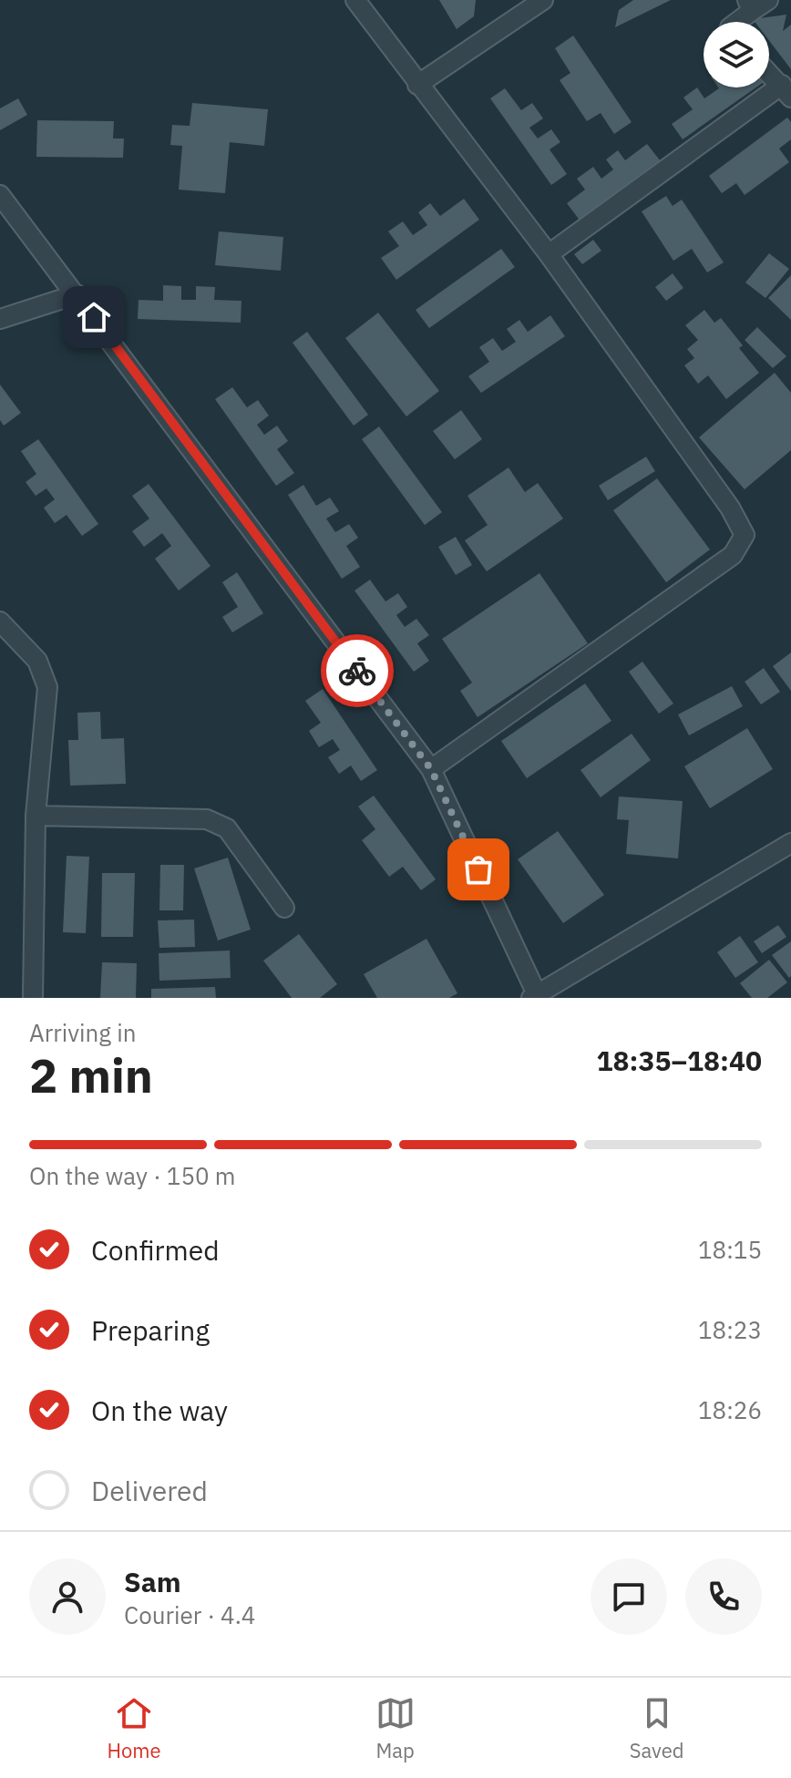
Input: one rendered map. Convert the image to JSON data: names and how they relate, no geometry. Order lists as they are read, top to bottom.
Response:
{
  "page": {
    "heading": ["2 min", "Arriving in", "18:35–18:40"],
    "panel": ["Sam", "Courier · 4.4"],
    "bar": "On the way · 150 m",
    "list": [
      ["Confirmed", "18:15"],
      ["Preparing", "18:23"],
      ["On the way", "18:26"],
      "Delivered"
    ],
    "tabs": ["Home", "Map", "Saved"]
  }
}
